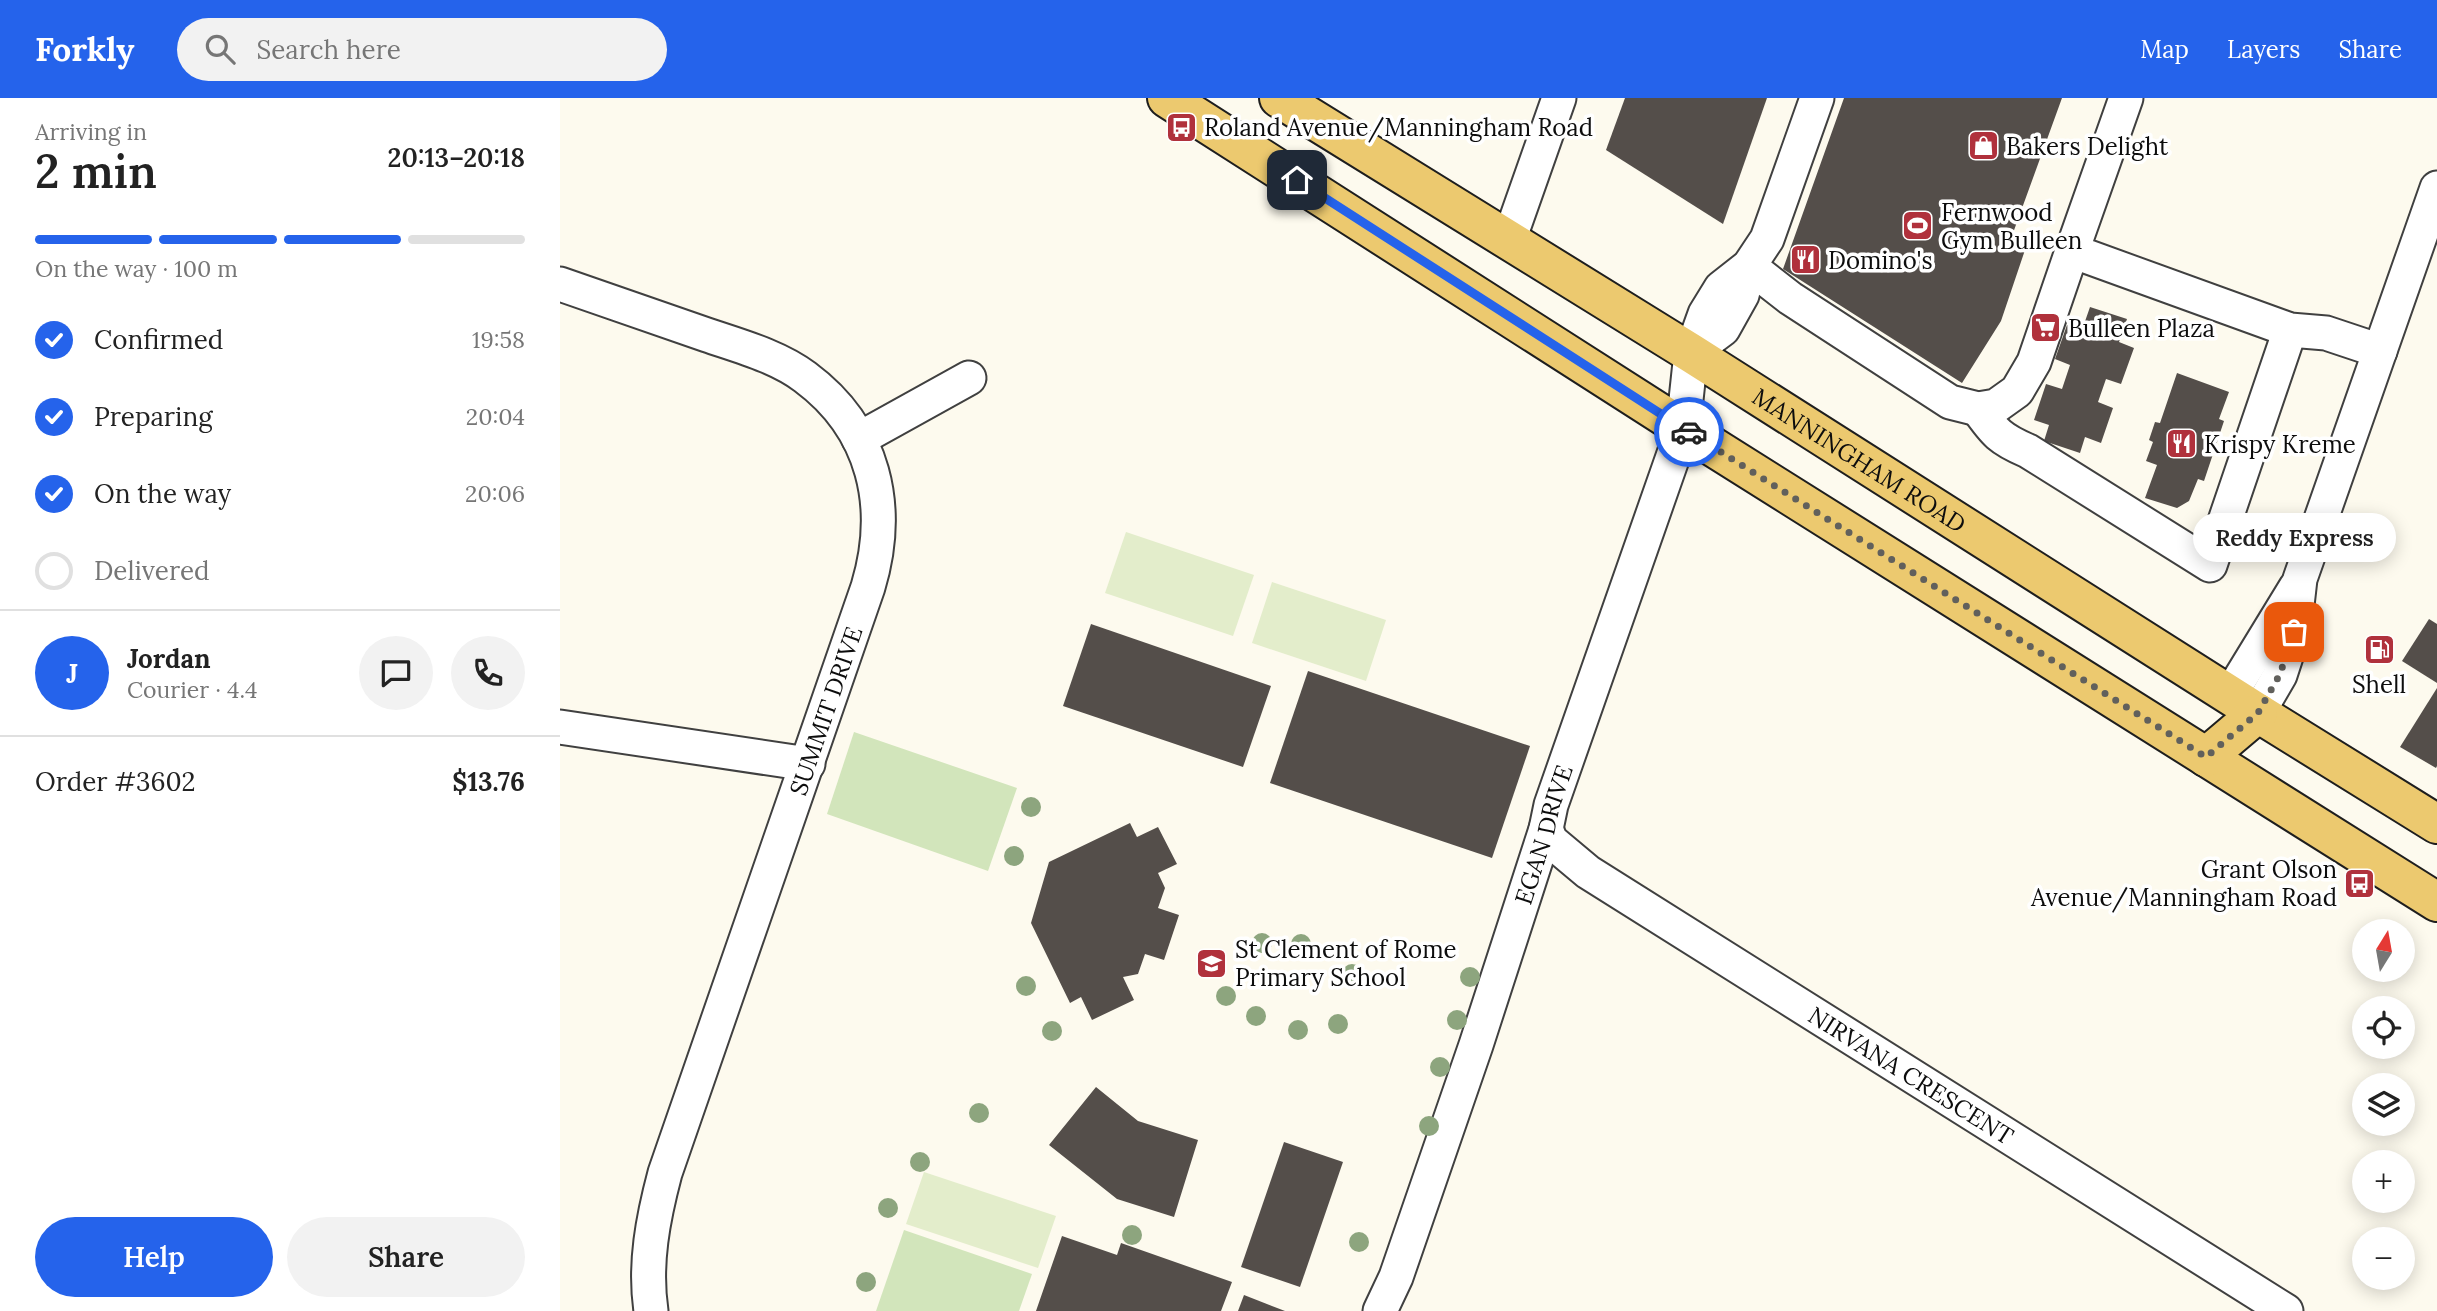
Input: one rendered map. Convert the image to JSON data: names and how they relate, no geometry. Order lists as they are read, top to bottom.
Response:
{
  "streets": {
    "main road": ["MANNINGHAM ROAD"],
    "street": ["SUMMIT DRIVE", "EGAN DRIVE", "NIRVANA CRESCENT"]
  },
  "crossings": [
    ["MANNINGHAM ROAD", "EGAN DRIVE"],
    ["EGAN DRIVE", "NIRVANA CRESCENT"]
  ],
  "places": {
    "bus stop": ["Roland Avenue/Manningham Road", "Grant Olson Avenue/Manningham Road"],
    "shop": ["Bakers Delight"],
    "sports": ["Fernwood Gym Bulleen"],
    "restaurant": ["Domino's", "Krispy Kreme"],
    "supermarket": ["Bulleen Plaza"],
    "other": ["Reddy Express"],
    "fuel station": ["Shell"],
    "school or university": ["St Clement of Rome Primary School"]
  },
  "north": "top",
  "page": {
    "header": "Forkly",
    "search": "Search here",
    "nav": ["Map", "Layers", "Share"],
    "heading": ["2 min", "Arriving in", "20:13–20:18"],
    "panel": [
      "Jordan",
      "Courier · 4.4",
      "Order #3602",
      "$13.76"
    ],
    "bar": "On the way · 100 m",
    "list": [
      ["Confirmed", "19:58"],
      ["Preparing", "20:04"],
      ["On the way", "20:06"],
      "Delivered"
    ],
    "bubble": "Reddy Express",
    "round": "J",
    "map_buttons": ["+", "−"],
    "buttons": ["Help", "Share"]
  }
}
